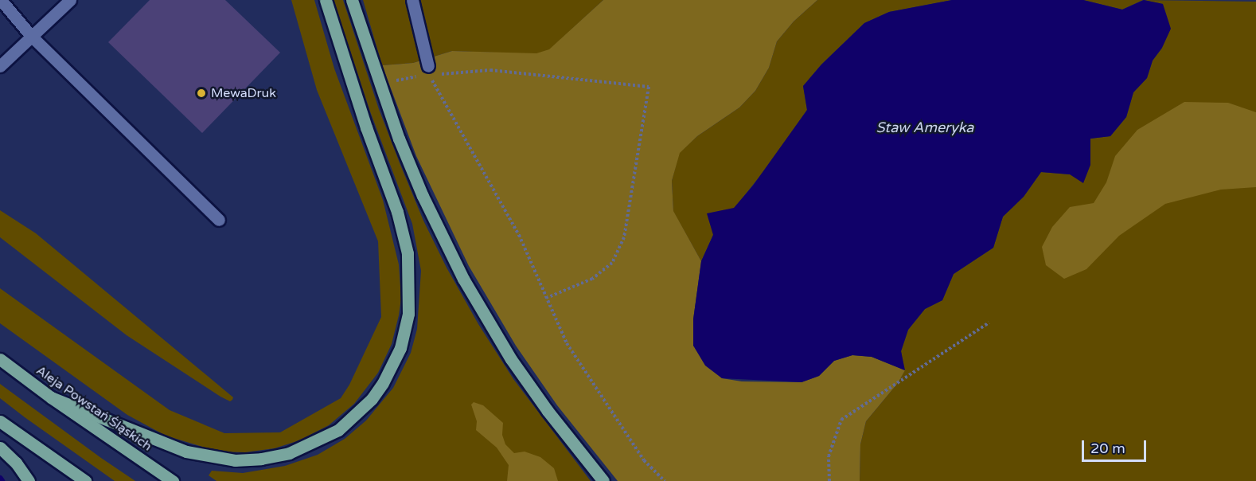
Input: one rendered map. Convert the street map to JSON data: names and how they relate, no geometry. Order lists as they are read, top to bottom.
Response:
{
  "streets": {
    "main road": ["Aleja Powstań Śląskich"]
  },
  "water": ["Staw Ameryka"],
  "places": ["MewaDruk"],
  "scale_bar": "20 m"
}
